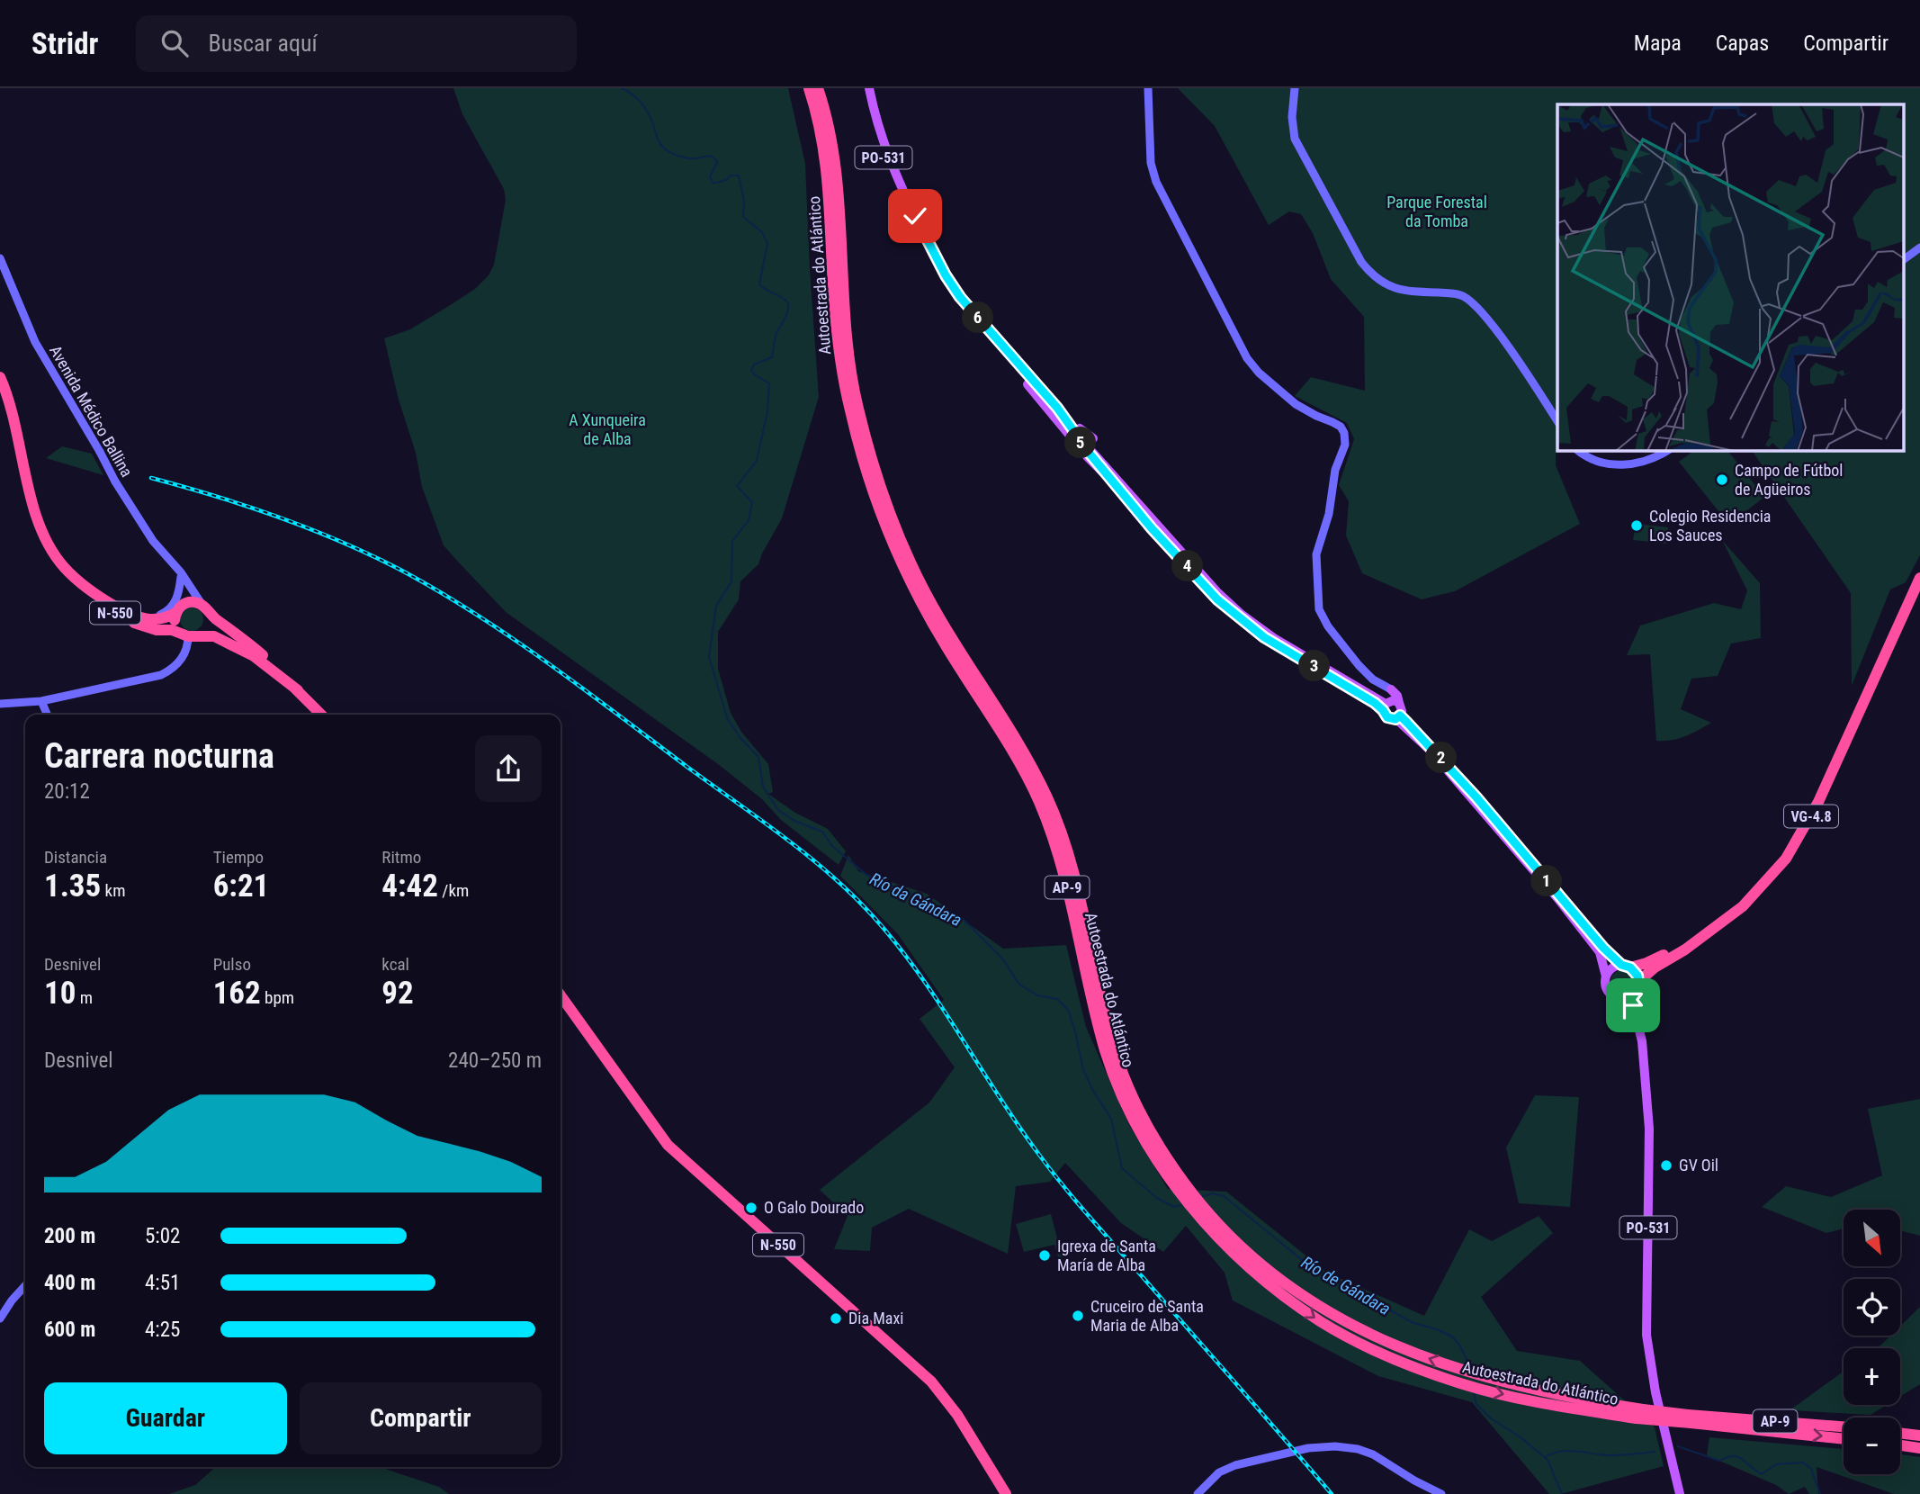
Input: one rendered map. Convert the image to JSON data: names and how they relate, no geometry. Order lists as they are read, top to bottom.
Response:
{
  "streets": {
    "highway": [
      "Autoestrada do Atlántico",
      "N-550",
      "VG-4.8",
      "AP-9"
    ],
    "main road": ["PO-531"],
    "street": ["Avenida Médico Ballina"]
  },
  "crossings": [
    ["PO-531", "VG-4.8"],
    ["Avenida Médico Ballina", "N-550"]
  ],
  "water": ["Río da Gándara", "Río de Gándara"],
  "parks": ["Parque Forestal da Tomba", "A Xunqueira de Alba"],
  "places": [
    "Campo de Fútbol de Agüeiros",
    "Colegio Residencia Los Sauces",
    "GV Oil",
    "O Galo Dourado",
    "Igrexa de Santa María de Alba",
    "Cruceiro de Santa Maria de Alba",
    "Dia Maxi"
  ],
  "north": "bottom right",
  "page": {
    "header": "Stridr",
    "search": "Buscar aquí",
    "nav": ["Mapa", "Capas", "Compartir"],
    "pins": [
      "6",
      "5",
      "4",
      "3",
      "2",
      "1"
    ],
    "heading": ["Carrera nocturna", "20:12"],
    "stats": [
      ["Distancia", "1.35 km"],
      ["Tiempo", "6:21"],
      ["Ritmo", "4:42 /km"],
      ["Desnivel", "10 m"],
      ["Pulso", "162 bpm"],
      ["kcal", "92"]
    ],
    "chart": ["Desnivel", "240–250 m"],
    "map_buttons": ["+", "−"],
    "list": [
      {
        "name": "200 m",
        "note": "5:02"
      },
      {
        "name": "400 m",
        "note": "4:51"
      },
      {
        "name": "600 m",
        "note": "4:25"
      }
    ],
    "buttons": ["Guardar", "Compartir"]
  }
}
